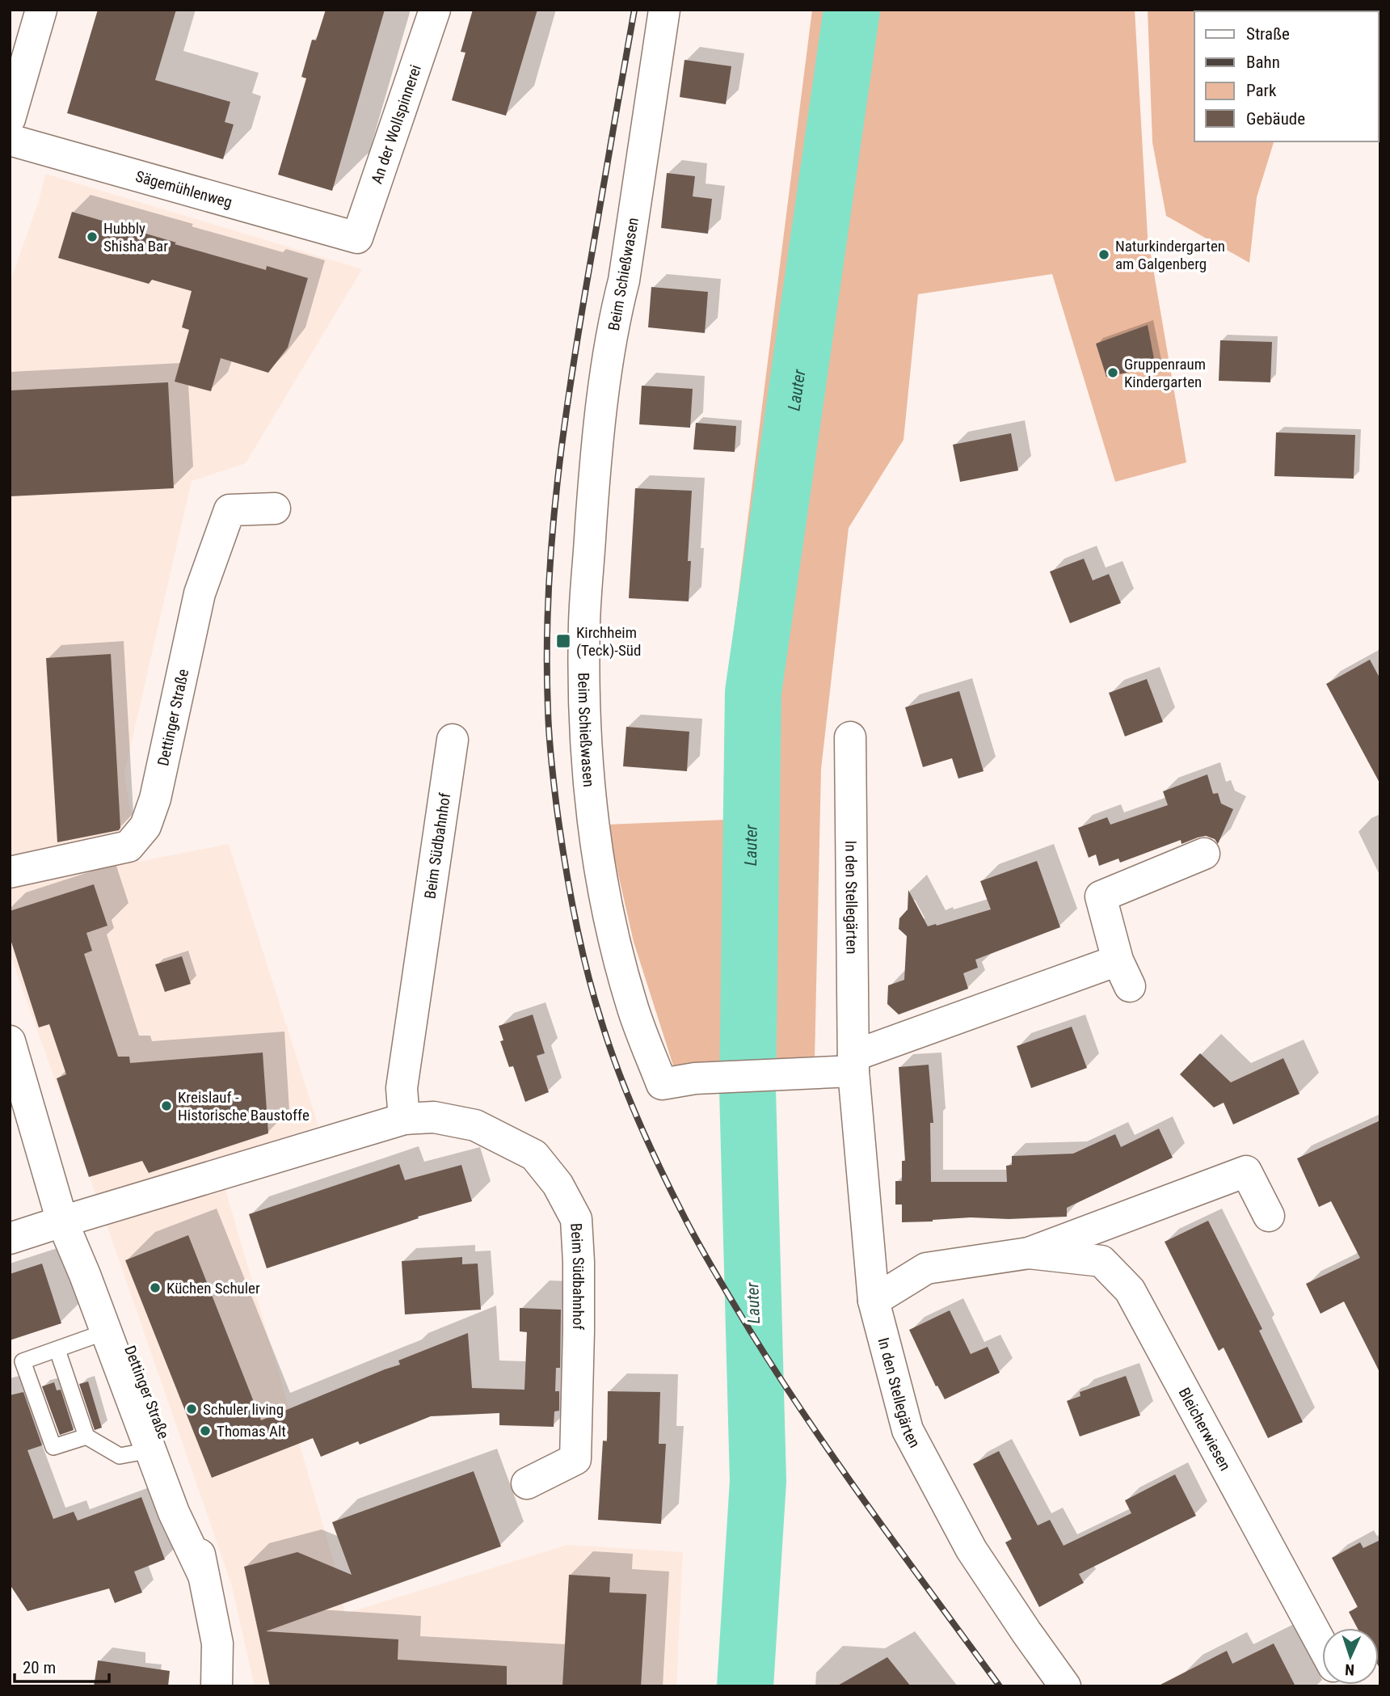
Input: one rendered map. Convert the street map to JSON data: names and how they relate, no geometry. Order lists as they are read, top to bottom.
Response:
{
  "streets": {
    "street": [
      "An der Wollspinnerei",
      "Sägemühlenweg",
      "Beim Schießwasen",
      "Dettinger Straße",
      "Beim Südbahnhof",
      "In den Stellegärten",
      "Bleicherwiesen"
    ]
  },
  "crossings": [
    ["An der Wollspinnerei", "Sägemühlenweg"],
    ["Beim Schießwasen", "In den Stellegärten"],
    ["Dettinger Straße", "Beim Südbahnhof"],
    ["In den Stellegärten", "Bleicherwiesen"]
  ],
  "water": ["Lauter"],
  "places": {
    "other": [
      "Hubbly Shisha Bar",
      "Naturkindergarten am Galgenberg",
      "Gruppenraum Kindergarten",
      "Kreislauf - Historische Baustoffe",
      "Küchen Schuler",
      "Schuler living",
      "Thomas Alt"
    ],
    "transit": ["Kirchheim (Teck)-Süd"]
  },
  "legend": [
    "Straße",
    "Bahn",
    "Park",
    "Gebäude"
  ],
  "scale_bar": "20 m",
  "north": "bottom"
}
